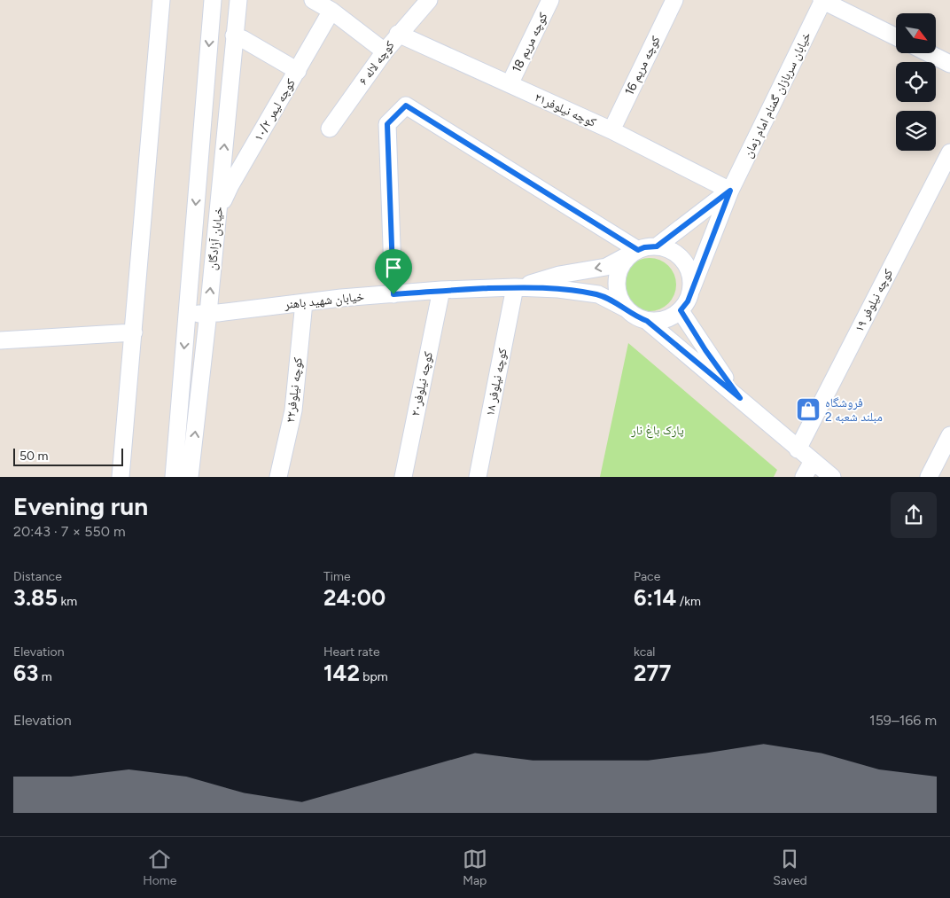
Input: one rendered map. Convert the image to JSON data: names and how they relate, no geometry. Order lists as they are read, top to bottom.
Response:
{
  "streets": {
    "street": [
      "کوچه مریم 18",
      "کوچه لاله ۶",
      "کوچه مریم 16",
      "خیابان سربازان گمنام امام زمان",
      "کوچه لیمر ۱۰/۲",
      "کوچه نیلوفر۲۱",
      "خیابان آزادگان",
      "خیابان شهید باهنر",
      "کوچه نیلوفر ۱۹",
      "کوچه نیلوفر ۱۸",
      "کوچه نیلوفر۲۰",
      "کوچه نیلوفر۲۲"
    ]
  },
  "crossings": [
    ["کوچه مریم 18", "کوچه نیلوفر۲۱"],
    ["کوچه لاله ۶", "کوچه نیلوفر۲۱"],
    ["کوچه مریم 16", "کوچه نیلوفر۲۱"],
    ["خیابان سربازان گمنام امام زمان", "کوچه نیلوفر۲۱"],
    ["خیابان سربازان گمنام امام زمان", "خیابان شهید باهنر"],
    ["کوچه لیمر ۱۰/۲", "خیابان آزادگان"],
    ["خیابان آزادگان", "خیابان شهید باهنر"],
    ["خیابان شهید باهنر", "کوچه نیلوفر ۱۸"],
    ["خیابان شهید باهنر", "کوچه نیلوفر۲۰"],
    ["خیابان شهید باهنر", "کوچه نیلوفر۲۲"]
  ],
  "parks": ["پارک باغ نار"],
  "places": {
    "shop": ["فروشگاه مبلند شعبه 2"]
  },
  "scale_bar": "50 m",
  "north": "bottom right",
  "page": {
    "scale": "50 m",
    "heading": ["Evening run", "20:43 · 7 × 550 m"],
    "stats": [
      ["Distance", "3.85 km"],
      ["Time", "24:00"],
      ["Pace", "6:14 /km"],
      ["Elevation", "63 m"],
      ["Heart rate", "142 bpm"],
      ["kcal", "277"]
    ],
    "chart": ["Elevation", "159–166 m"],
    "tabs": ["Home", "Map", "Saved"]
  }
}
